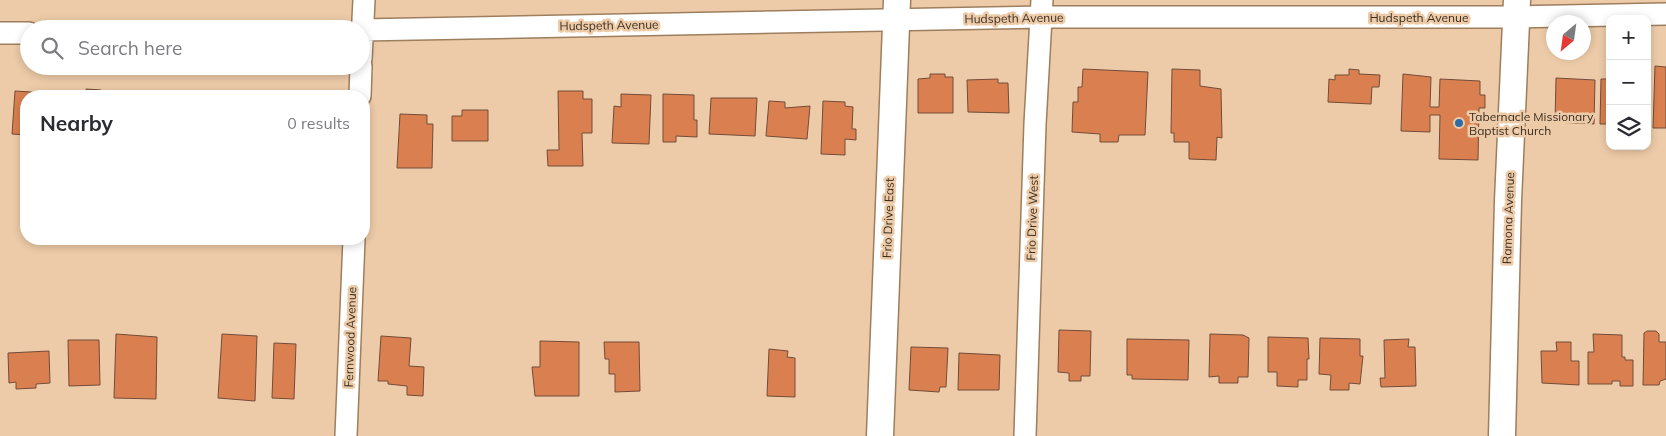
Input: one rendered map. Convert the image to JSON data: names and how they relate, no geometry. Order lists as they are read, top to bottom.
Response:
{
  "streets": {
    "street": [
      "Hudspeth Avenue",
      "Frio Drive East",
      "Frio Drive West",
      "Ramona Avenue",
      "Fernwood Avenue"
    ]
  },
  "crossings": [
    ["Hudspeth Avenue", "Frio Drive East"],
    ["Hudspeth Avenue", "Frio Drive West"],
    ["Hudspeth Avenue", "Ramona Avenue"]
  ],
  "places": ["Tabernacle Missionary Baptist Church"],
  "north": "bottom left",
  "page": {
    "map_buttons": ["+", "−"],
    "search": "Search here",
    "heading": ["Nearby", "0 results"]
  }
}
